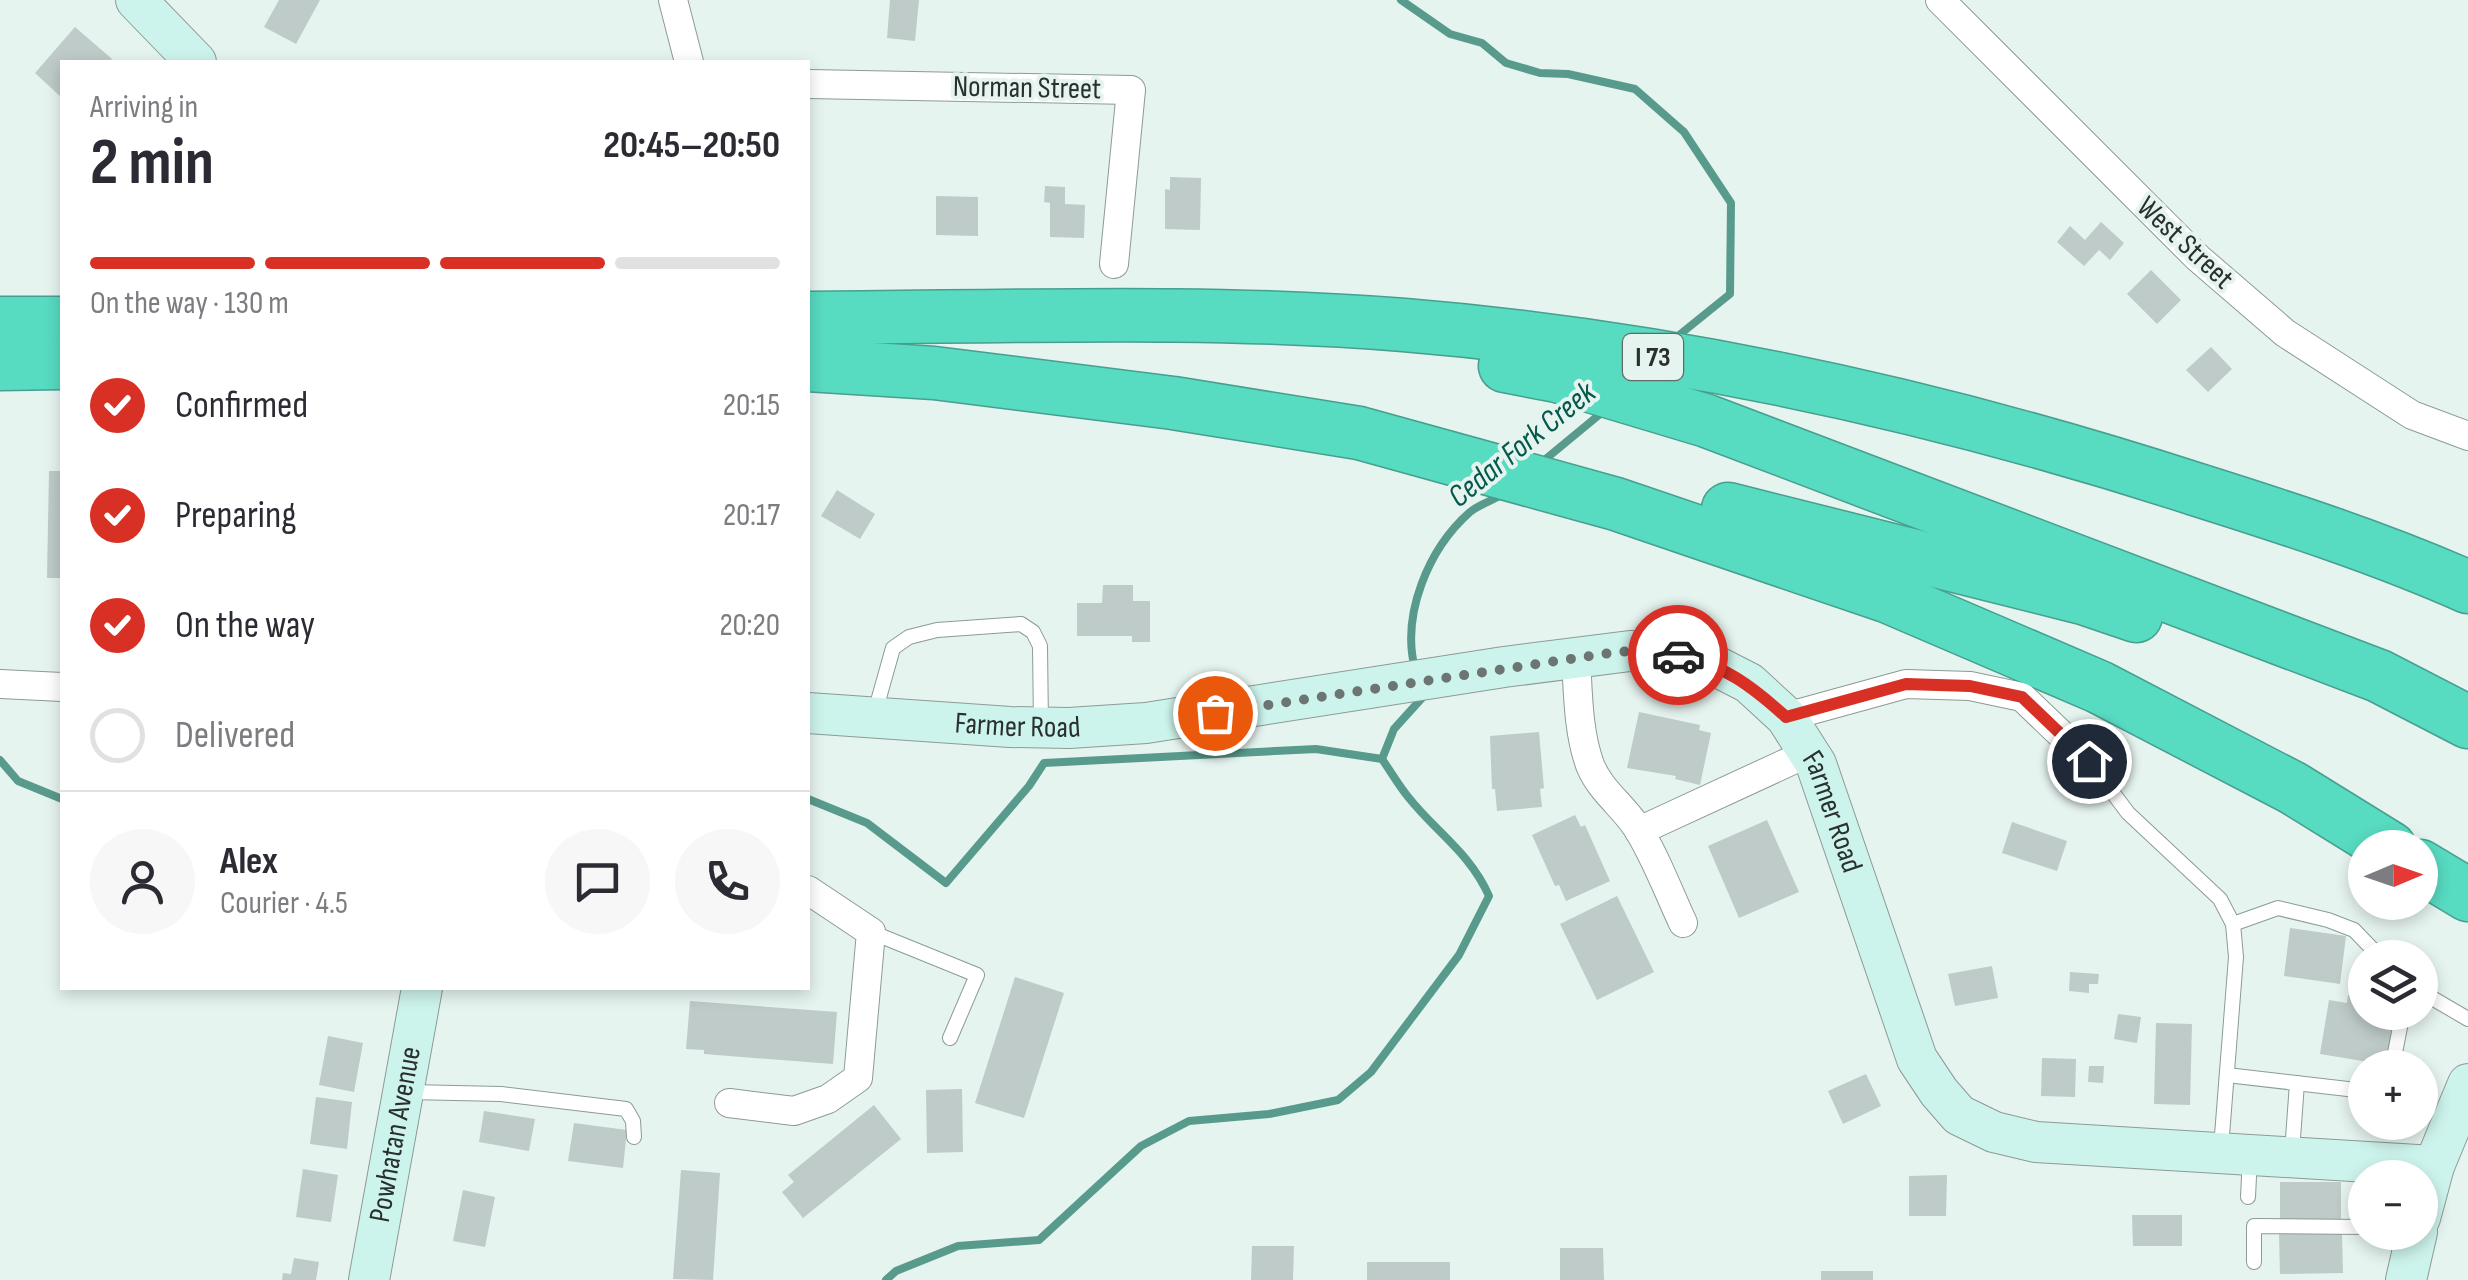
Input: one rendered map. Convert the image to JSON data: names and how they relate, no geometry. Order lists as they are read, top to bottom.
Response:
{
  "streets": {
    "highway": ["I 73"],
    "street": [
      "Norman Street",
      "West Street",
      "Farmer Road",
      "Powhatan Avenue"
    ]
  },
  "water": ["Cedar Fork Creek"],
  "north": "right",
  "page": {
    "heading": ["2 min", "Arriving in", "20:45–20:50"],
    "panel": ["Alex", "Courier · 4.5"],
    "bar": "On the way · 130 m",
    "list": [
      ["Confirmed", "20:15"],
      ["Preparing", "20:17"],
      ["On the way", "20:20"],
      "Delivered"
    ],
    "map_buttons": ["+", "−"]
  }
}
